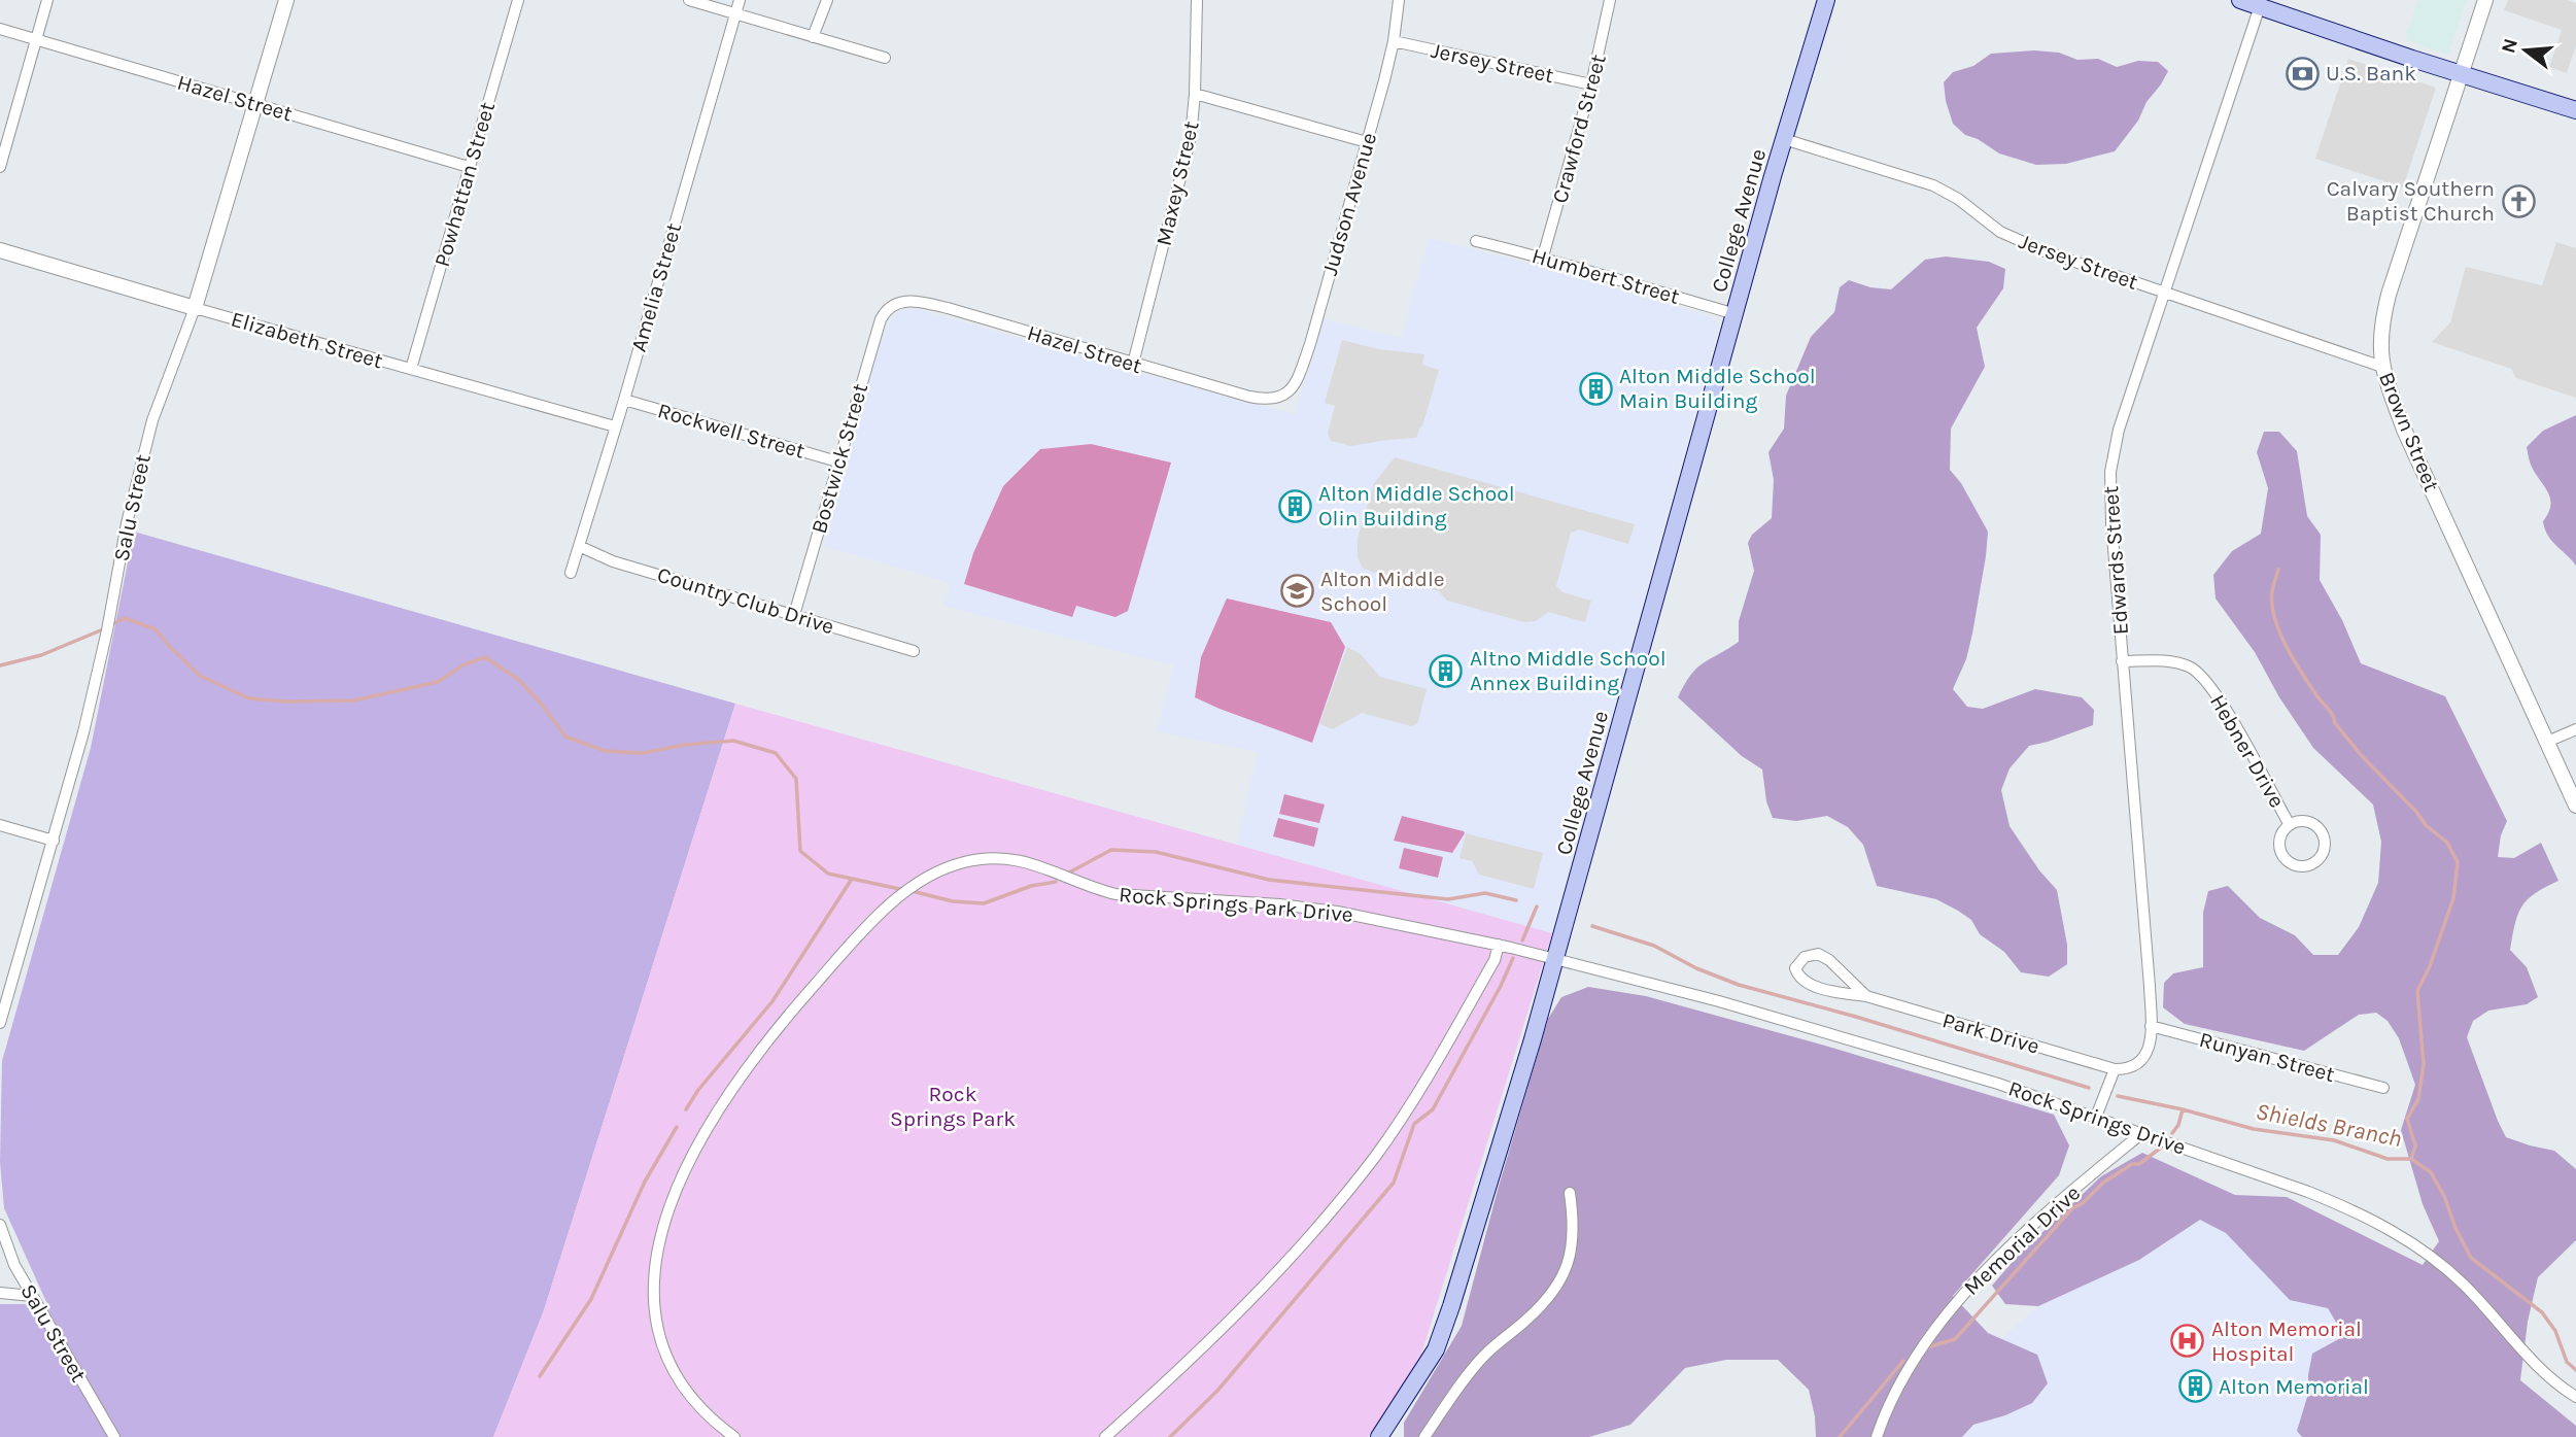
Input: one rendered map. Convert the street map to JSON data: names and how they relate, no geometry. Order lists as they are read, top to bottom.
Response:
{
  "streets": {
    "main road": ["College Avenue"],
    "street": [
      "Jersey Street",
      "Hazel Street",
      "Crawford Street",
      "Maxey Street",
      "Powhattan Street",
      "Judson Avenue",
      "Humbert Street",
      "Amelia Street",
      "Elizabeth Street",
      "Rockwell Street",
      "Brown Street",
      "Bostwick Street",
      "Salu Street",
      "Edwards Street",
      "Country Club Drive",
      "Hebner Drive",
      "Rock Springs Park Drive",
      "Park Drive",
      "Runyan Street",
      "Rock Springs Drive",
      "Memorial Drive"
    ]
  },
  "crossings": [
    ["Jersey Street", "Crawford Street"],
    ["Jersey Street", "Judson Avenue"],
    ["Jersey Street", "College Avenue"],
    ["Jersey Street", "Brown Street"],
    ["Jersey Street", "Edwards Street"],
    ["Hazel Street", "Maxey Street"],
    ["Hazel Street", "Powhattan Street"],
    ["Hazel Street", "Judson Avenue"],
    ["Hazel Street", "Bostwick Street"],
    ["Hazel Street", "Salu Street"],
    ["Crawford Street", "Humbert Street"],
    ["Powhattan Street", "Elizabeth Street"],
    ["College Avenue", "Humbert Street"],
    ["College Avenue", "Rock Springs Park Drive"],
    ["College Avenue", "Rock Springs Drive"],
    ["Amelia Street", "Elizabeth Street"],
    ["Amelia Street", "Rockwell Street"],
    ["Amelia Street", "Country Club Drive"],
    ["Elizabeth Street", "Salu Street"],
    ["Rockwell Street", "Bostwick Street"],
    ["Bostwick Street", "Country Club Drive"],
    ["Edwards Street", "Hebner Drive"],
    ["Edwards Street", "Park Drive"],
    ["Edwards Street", "Runyan Street"],
    ["Rock Springs Park Drive", "Rock Springs Drive"],
    ["Rock Springs Drive", "Memorial Drive"]
  ],
  "water": ["Shields Branch"],
  "parks": ["Rock Springs Park"],
  "places": {
    "bank": ["U.S. Bank"],
    "church": ["Calvary Southern Baptist Church"],
    "building": [
      "Alton Middle School Main Building",
      "Alton Middle School Olin Building",
      "Altno Middle School Annex Building",
      "Alton Memorial"
    ],
    "school or university": ["Alton Middle School"],
    "hospital": ["Alton Memorial Hospital"]
  },
  "north": "left"
}
